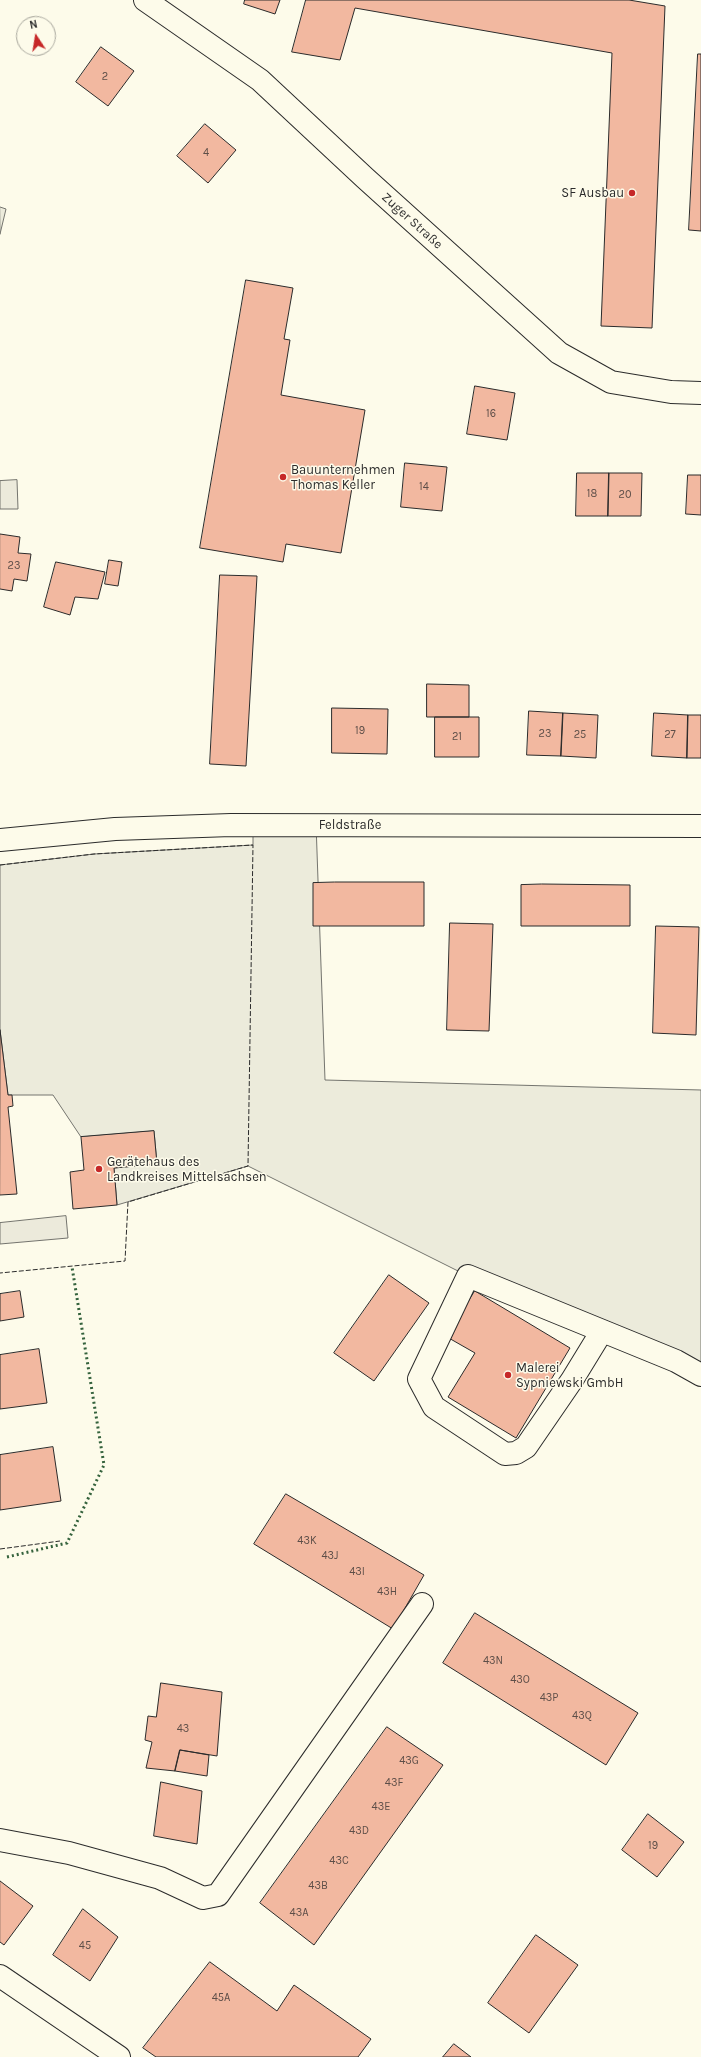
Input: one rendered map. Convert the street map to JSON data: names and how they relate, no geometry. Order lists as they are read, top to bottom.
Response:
{
  "streets": {
    "street": ["Zuger Straße", "Feldstraße"]
  },
  "places": [
    "SF Ausbau",
    "Bauunternehmen Thomas Keller",
    "Gerätehaus des Landkreises Mittelsachsen",
    "Malerei Sypniewski GmbH"
  ],
  "house_numbers": [
    "2",
    "4",
    "16",
    "14",
    "18",
    "20",
    "23",
    "19",
    "23",
    "25",
    "27",
    "21",
    "43K",
    "43J",
    "43I",
    "43H",
    "43N",
    "43O",
    "43P",
    "43Q",
    "43",
    "43G",
    "43F",
    "43E",
    "43D",
    "19",
    "43C",
    "43B",
    "43A",
    "45",
    "45A"
  ],
  "north": "top"
}
